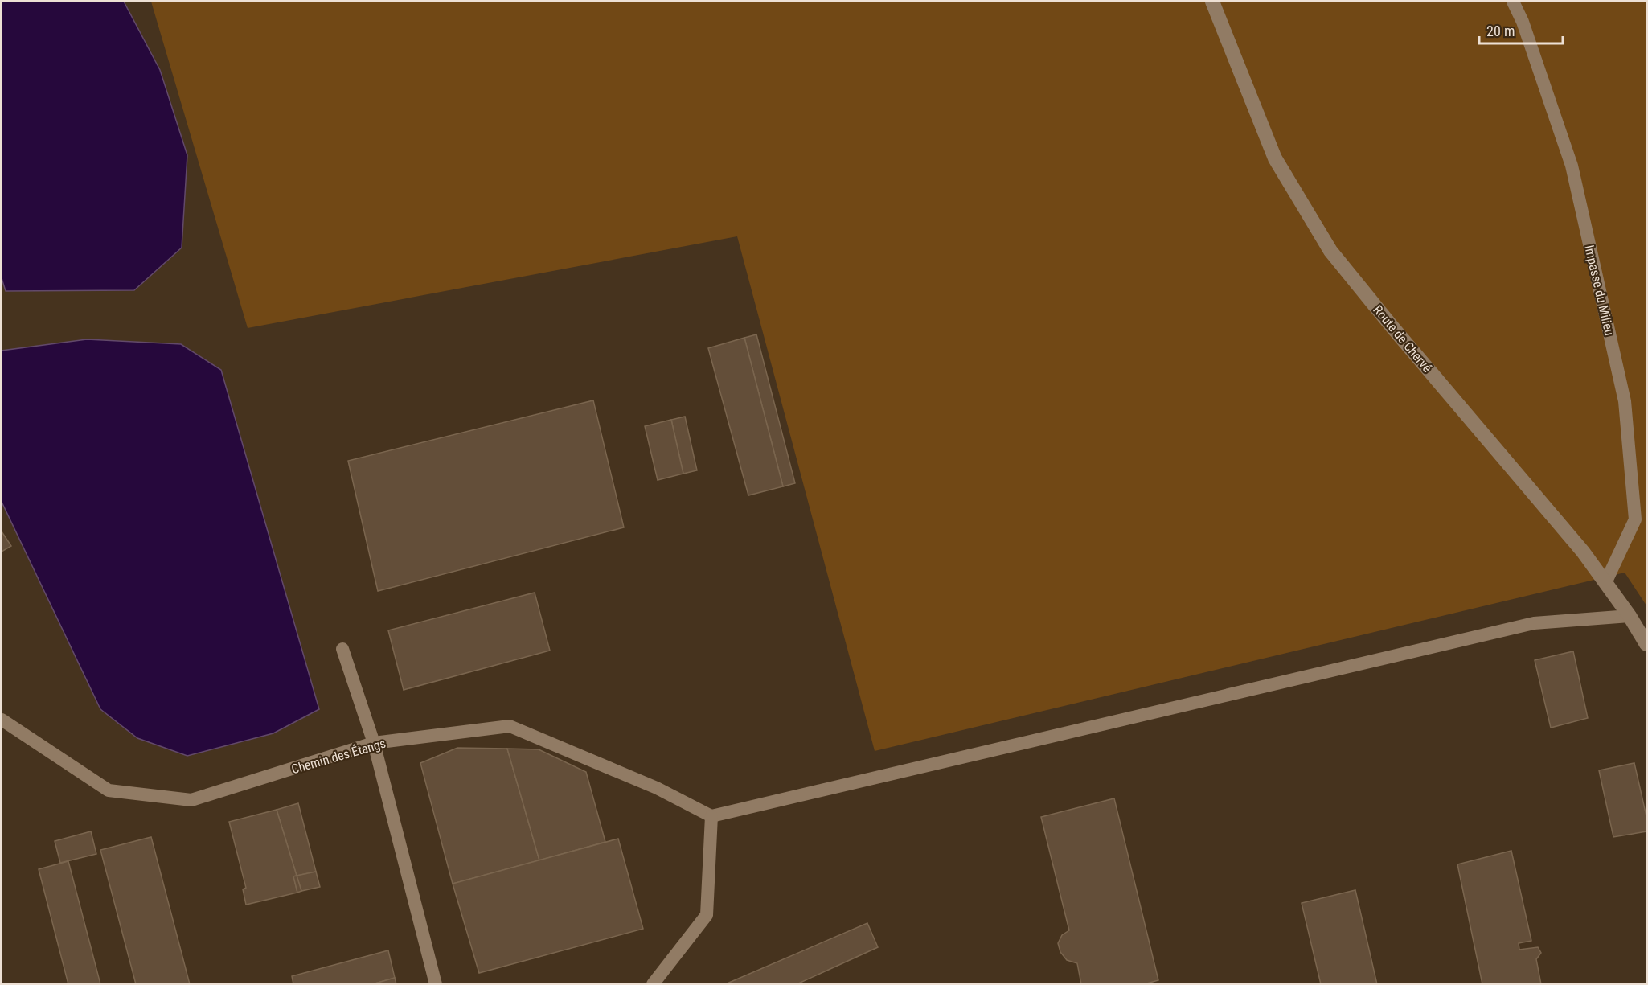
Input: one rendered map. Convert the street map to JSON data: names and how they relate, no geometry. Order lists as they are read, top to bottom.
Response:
{
  "streets": {
    "street": ["Route de Chervé"],
    "lane": ["Impasse du Milieu", "Chemin des Étangs"]
  },
  "crossings": [
    ["Impasse du Milieu", "Route de Chervé"]
  ],
  "scale_bar": "20 m"
}
